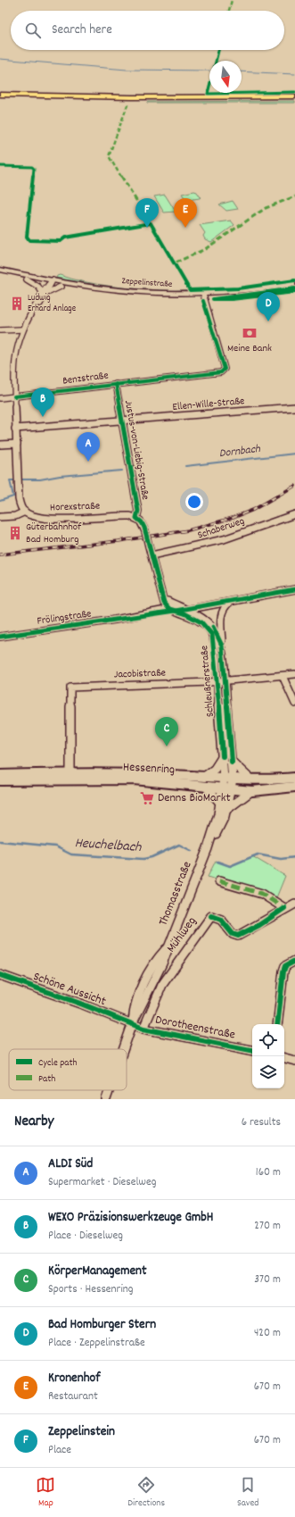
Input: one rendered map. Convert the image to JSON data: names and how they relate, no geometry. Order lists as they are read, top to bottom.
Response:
{
  "streets": {
    "main road": ["Zeppelinstraße"],
    "street": [
      "Benzstraße",
      "Ellen-Wille-Straße",
      "Justus-von-Liebig-Straße",
      "Horexstraße",
      "Schaberweg",
      "Frölingstraße",
      "Jacobistraße",
      "Schleußnerstraße",
      "Hessenring",
      "Thomasstraße",
      "Mühlweg",
      "Schöne Aussicht",
      "Dorotheenstraße"
    ]
  },
  "crossings": [
    ["Zeppelinstraße", "Benzstraße"],
    ["Benzstraße", "Justus-von-Liebig-Straße"],
    ["Ellen-Wille-Straße", "Justus-von-Liebig-Straße"],
    ["Justus-von-Liebig-Straße", "Horexstraße"],
    ["Justus-von-Liebig-Straße", "Schleußnerstraße"],
    ["Horexstraße", "Schleußnerstraße"],
    ["Schaberweg", "Schleußnerstraße"],
    ["Frölingstraße", "Schleußnerstraße"],
    ["Jacobistraße", "Schleußnerstraße"],
    ["Jacobistraße", "Hessenring"],
    ["Schleußnerstraße", "Hessenring"],
    ["Schleußnerstraße", "Thomasstraße"],
    ["Hessenring", "Thomasstraße"],
    ["Thomasstraße", "Schöne Aussicht"],
    ["Thomasstraße", "Dorotheenstraße"],
    ["Mühlweg", "Dorotheenstraße"],
    ["Schöne Aussicht", "Dorotheenstraße"]
  ],
  "water": ["Dornbach", "Heuchelbach"],
  "places": {
    "building": ["Ludwig Erhard Anlage", "Güterbahnhof Bad Homburg"],
    "bank": ["Meine Bank"],
    "supermarket": ["Denns BioMarkt"]
  },
  "legend": ["Cycle path", "Path"],
  "north": "bottom",
  "page": {
    "search": "Search here",
    "pins": [
      "E",
      "F",
      "D",
      "B",
      "A",
      "C"
    ],
    "heading": ["Nearby", "6 results"],
    "list": [
      {
        "mark": "A",
        "name": "ALDI Süd",
        "note": "Supermarket · Dieselweg",
        "value": "160 m"
      },
      {
        "mark": "B",
        "name": "WEXO Präzisionswerkzeuge GmbH",
        "note": "Place · Dieselweg",
        "value": "270 m"
      },
      {
        "mark": "C",
        "name": "KörperManagement",
        "note": "Sports · Hessenring",
        "value": "370 m"
      },
      {
        "mark": "D",
        "name": "Bad Homburger Stern",
        "note": "Place · Zeppelinstraße",
        "value": "420 m"
      },
      {
        "mark": "E",
        "name": "Kronenhof",
        "note": "Restaurant",
        "value": "670 m"
      },
      {
        "mark": "F",
        "name": "Zeppelinstein",
        "note": "Place",
        "value": "670 m"
      }
    ],
    "nav": ["Map", "Directions", "Saved"]
  }
}
